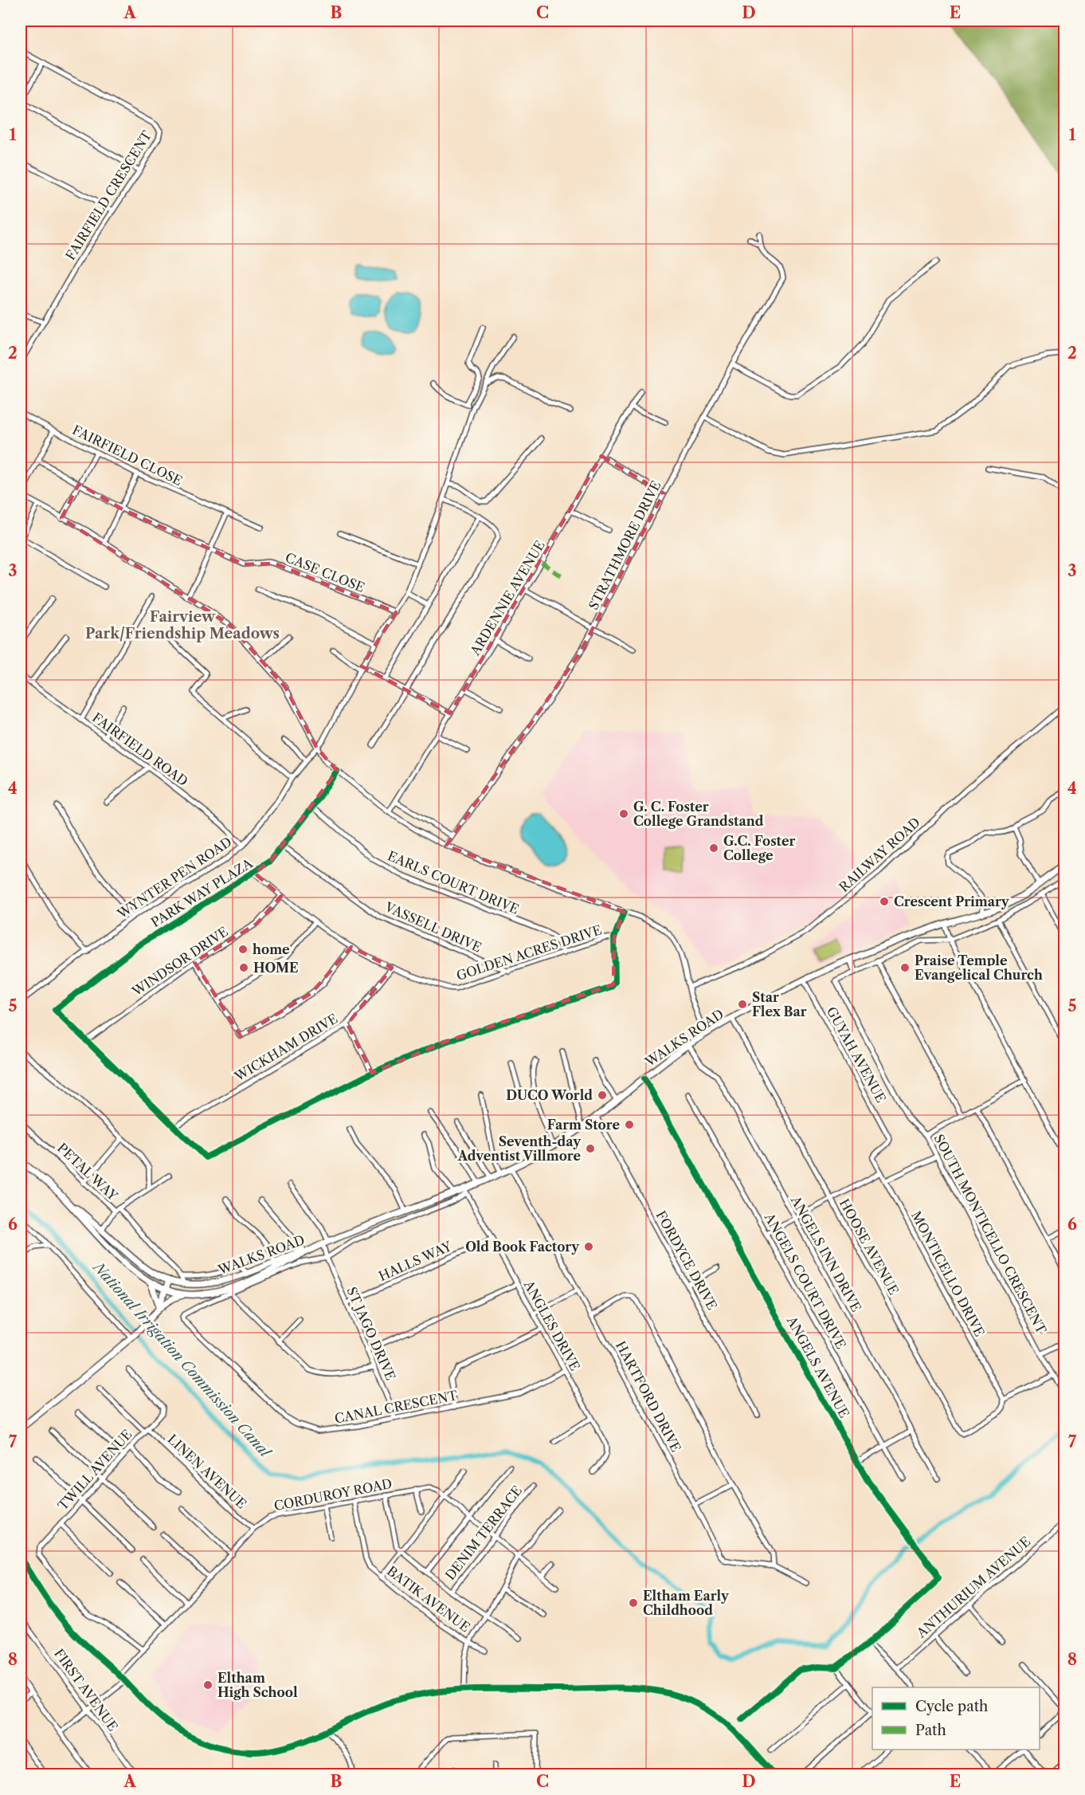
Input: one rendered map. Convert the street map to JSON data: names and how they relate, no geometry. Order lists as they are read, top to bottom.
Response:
{
  "streets": {
    "main road": ["WALKS ROAD"],
    "street": [
      "FAIRFIELD CRESCENT",
      "FAIRFIELD CLOSE",
      "STRATHMORE DRIVE",
      "CASE CLOSE",
      "ARDENNIE AVENUE",
      "FAIRFIELD ROAD",
      "RAILWAY ROAD",
      "WYNTER PEN ROAD",
      "EARLS COURT DRIVE",
      "PARK WAY PLAZA",
      "VASSELL DRIVE",
      "GOLDEN ACRES DRIVE",
      "WINDSOR DRIVE",
      "WICKHAM DRIVE",
      "GUYAH AVENUE",
      "PETAL WAY",
      "SOUTH MONTICELLO CRESCENT",
      "HOOSE AVENUE",
      "ANGELS INN DRIVE",
      "FORDYCE DRIVE",
      "HALLS WAY",
      "MONTICELLO DRIVE",
      "ANGELS COURT DRIVE",
      "ANGLES DRIVE",
      "ST JAGO DRIVE",
      "ANGELS AVENUE",
      "HARTFORD DRIVE",
      "CANAL CRESCENT",
      "TWILL AVENUE",
      "LINEN AVENUE",
      "CORDUROY ROAD",
      "DENIM TERRACE",
      "ANTHURIUM AVENUE",
      "BATIK AVENUE",
      "FIRST AVENUE"
    ]
  },
  "crossings": [
    ["CASE CLOSE", "WYNTER PEN ROAD"],
    ["FAIRFIELD ROAD", "WYNTER PEN ROAD"],
    ["EARLS COURT DRIVE", "PARK WAY PLAZA"],
    ["EARLS COURT DRIVE", "GOLDEN ACRES DRIVE"],
    ["PARK WAY PLAZA", "VASSELL DRIVE"],
    ["PARK WAY PLAZA", "GOLDEN ACRES DRIVE"],
    ["PARK WAY PLAZA", "WINDSOR DRIVE"],
    ["VASSELL DRIVE", "GOLDEN ACRES DRIVE"],
    ["GOLDEN ACRES DRIVE", "WINDSOR DRIVE"],
    ["GOLDEN ACRES DRIVE", "WICKHAM DRIVE"],
    ["WALKS ROAD", "GUYAH AVENUE"],
    ["WALKS ROAD", "HOOSE AVENUE"],
    ["WALKS ROAD", "ANGELS INN DRIVE"],
    ["WALKS ROAD", "FORDYCE DRIVE"],
    ["WALKS ROAD", "ANGLES DRIVE"],
    ["WALKS ROAD", "ST JAGO DRIVE"],
    ["WALKS ROAD", "ANGELS AVENUE"],
    ["WALKS ROAD", "HARTFORD DRIVE"],
    ["GUYAH AVENUE", "MONTICELLO DRIVE"],
    ["HOOSE AVENUE", "MONTICELLO DRIVE"],
    ["HALLS WAY", "ANGLES DRIVE"],
    ["HALLS WAY", "ST JAGO DRIVE"],
    ["ANGLES DRIVE", "CANAL CRESCENT"],
    ["ST JAGO DRIVE", "CANAL CRESCENT"],
    ["TWILL AVENUE", "LINEN AVENUE"],
    ["TWILL AVENUE", "CORDUROY ROAD"],
    ["LINEN AVENUE", "CORDUROY ROAD"],
    ["CORDUROY ROAD", "DENIM TERRACE"],
    ["CORDUROY ROAD", "BATIK AVENUE"]
  ],
  "districts": ["Fairview Park/Friendship Meadows"],
  "water": ["National Irrigation Commission Canal"],
  "places": [
    "G. C. Foster College Grandstand",
    "G.C. Foster College",
    "Crescent Primary",
    "home",
    "HOME",
    "Praise Temple Evangelical Church",
    "Star Flex Bar",
    "DUCO World",
    "Farm Store",
    "Seventh-day Adventist Villmore",
    "Old Book Factory",
    "Eltham Early Childhood",
    "Eltham High School"
  ],
  "legend": ["Cycle path", "Path"],
  "grid": {
    "columns": [
      "A",
      "B",
      "C",
      "D",
      "E"
    ],
    "rows": [
      "1",
      "2",
      "3",
      "4",
      "5",
      "6",
      "7",
      "8"
    ]
  }
}
